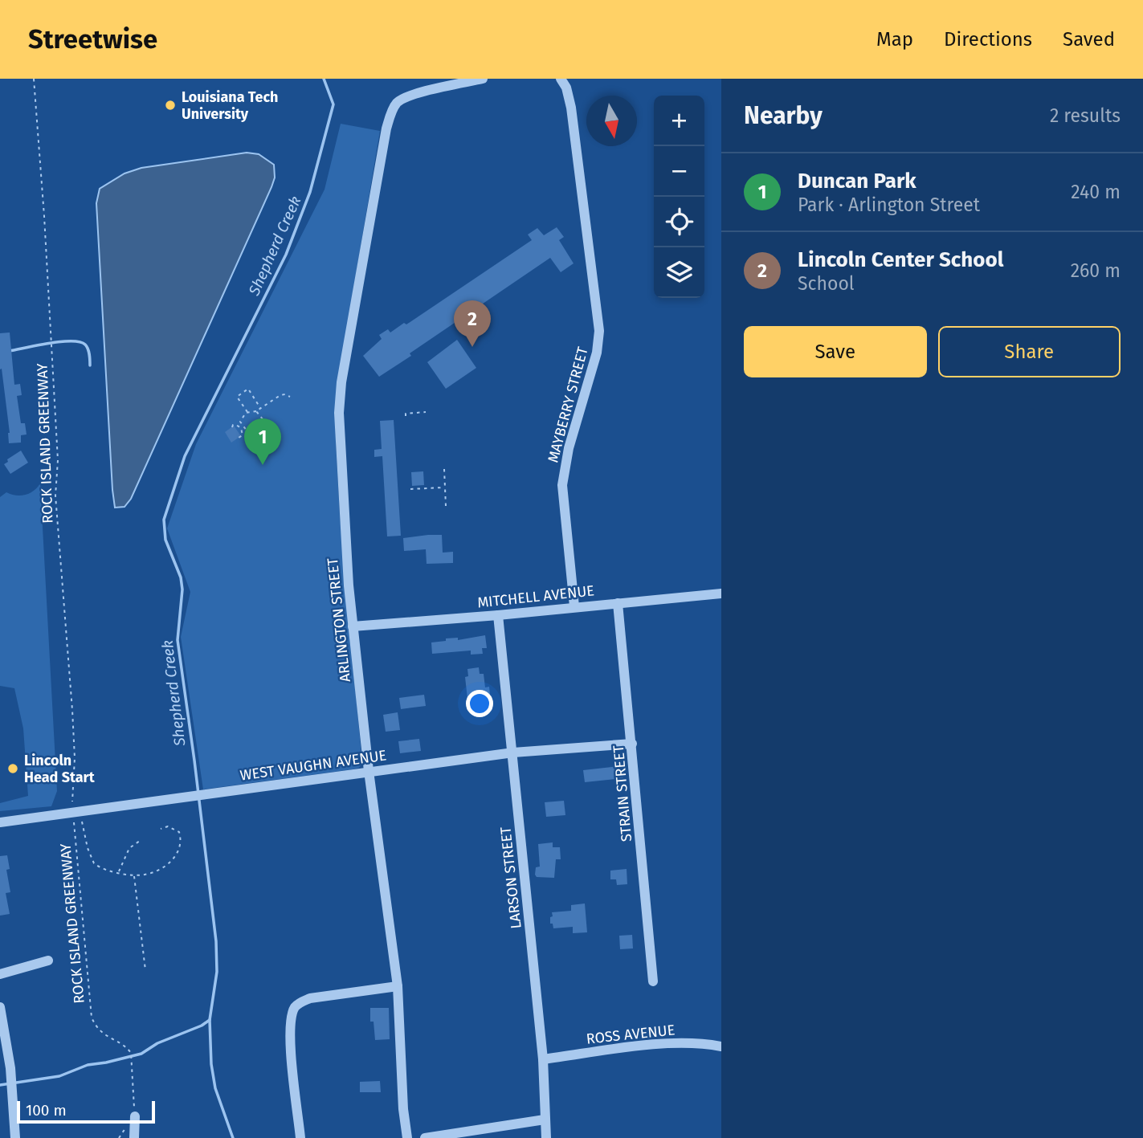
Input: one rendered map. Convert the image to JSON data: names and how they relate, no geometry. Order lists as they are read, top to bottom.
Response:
{
  "streets": {
    "street": [
      "MAYBERRY STREET",
      "MITCHELL AVENUE",
      "ARLINGTON STREET",
      "WEST VAUGHN AVENUE",
      "STRAIN STREET",
      "LARSON STREET",
      "ROSS AVENUE"
    ],
    "path": ["ROCK ISLAND GREENWAY"]
  },
  "crossings": [
    ["MAYBERRY STREET", "MITCHELL AVENUE"],
    ["MITCHELL AVENUE", "ARLINGTON STREET"],
    ["MITCHELL AVENUE", "STRAIN STREET"],
    ["MITCHELL AVENUE", "LARSON STREET"],
    ["ARLINGTON STREET", "WEST VAUGHN AVENUE"],
    ["WEST VAUGHN AVENUE", "STRAIN STREET"],
    ["WEST VAUGHN AVENUE", "LARSON STREET"],
    ["LARSON STREET", "ROSS AVENUE"]
  ],
  "water": ["Shepherd Creek"],
  "places": ["Louisiana Tech University", "Lincoln Head Start"],
  "scale_bar": "100 m",
  "north": "bottom",
  "page": {
    "header": "Streetwise",
    "nav": ["Map", "Directions", "Saved"],
    "heading": ["Nearby", "2 results"],
    "map_buttons": ["+", "−"],
    "list": [
      {
        "mark": "1",
        "name": "Duncan Park",
        "note": "Park · Arlington Street",
        "value": "240 m"
      },
      {
        "mark": "2",
        "name": "Lincoln Center School",
        "note": "School",
        "value": "260 m"
      }
    ],
    "pins": ["2", "1"],
    "buttons": ["Save", "Share"],
    "scale": "100 m"
  }
}
